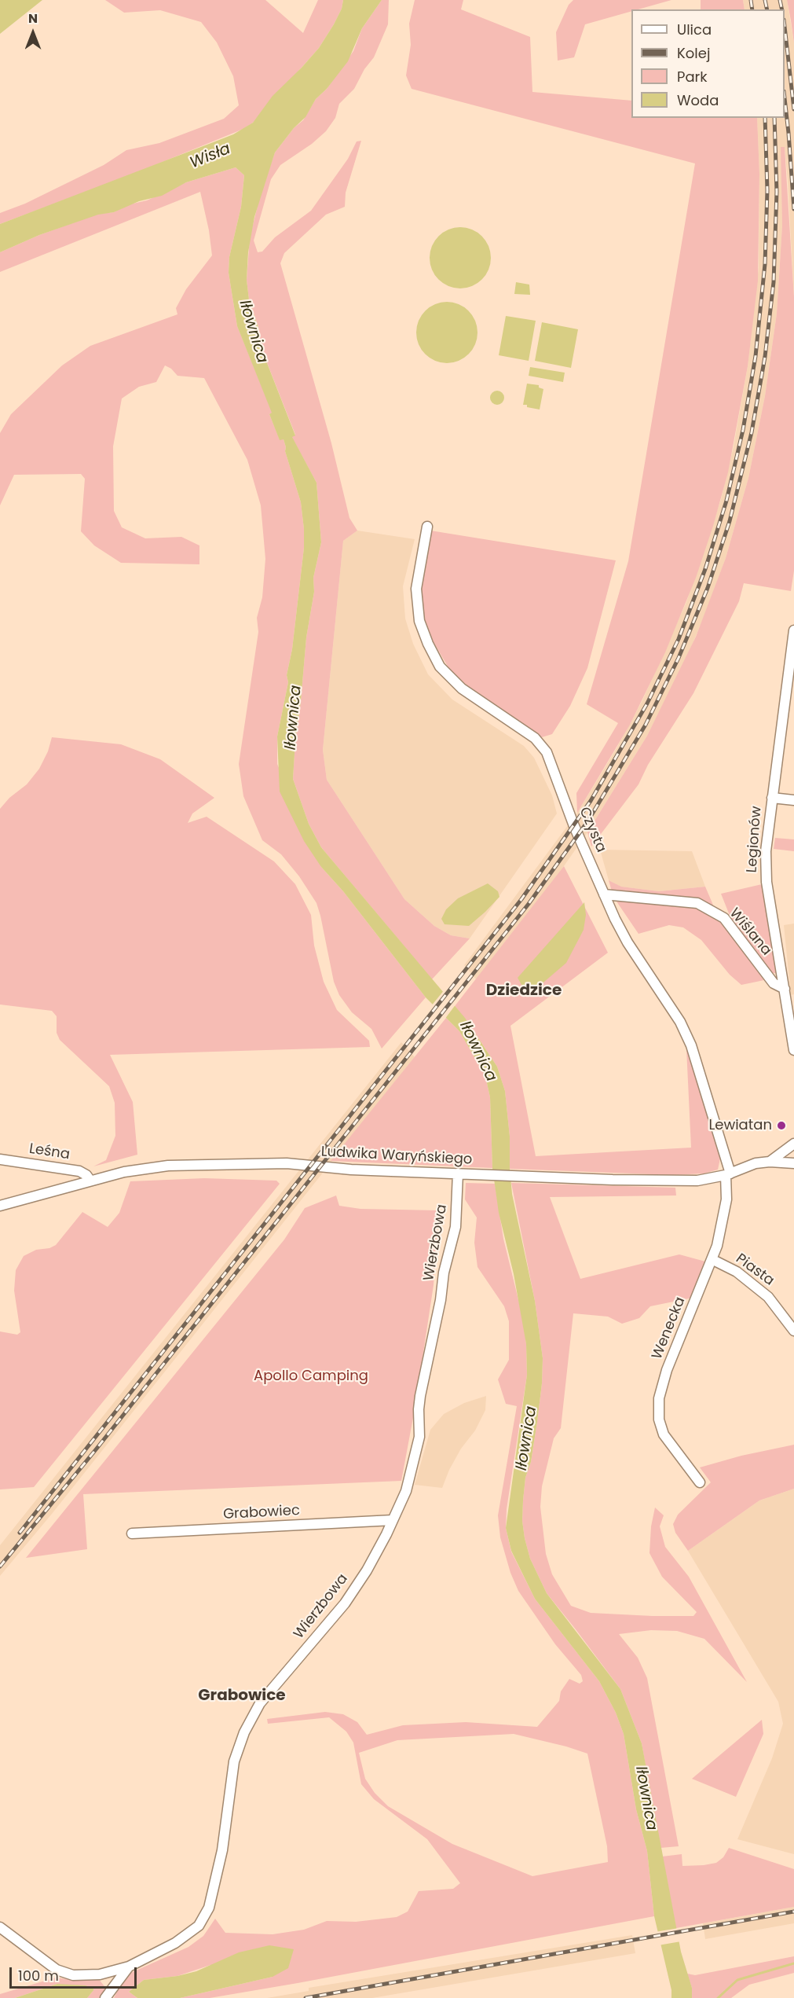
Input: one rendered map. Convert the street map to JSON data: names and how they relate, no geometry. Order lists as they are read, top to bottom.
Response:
{
  "streets": {
    "street": [
      "Czysta",
      "Legionów",
      "Wiślana",
      "Leśna",
      "Ludwika Waryńskiego",
      "Wierzbowa",
      "Piasta",
      "Wenecka",
      "Grabowiec"
    ]
  },
  "crossings": [
    ["Czysta", "Wiślana"],
    ["Czysta", "Ludwika Waryńskiego"],
    ["Czysta", "Wenecka"],
    ["Legionów", "Wiślana"],
    ["Leśna", "Ludwika Waryńskiego"],
    ["Ludwika Waryńskiego", "Wierzbowa"],
    ["Ludwika Waryńskiego", "Wenecka"],
    ["Wierzbowa", "Grabowiec"],
    ["Piasta", "Wenecka"]
  ],
  "districts": ["Dziedzice", "Grabowice"],
  "water": ["Wisła", "Iłownica"],
  "parks": ["Apollo Camping"],
  "places": ["Lewiatan"],
  "legend": [
    "Ulica",
    "Kolej",
    "Park",
    "Woda"
  ],
  "scale_bar": "100 m",
  "north": "top"
}
